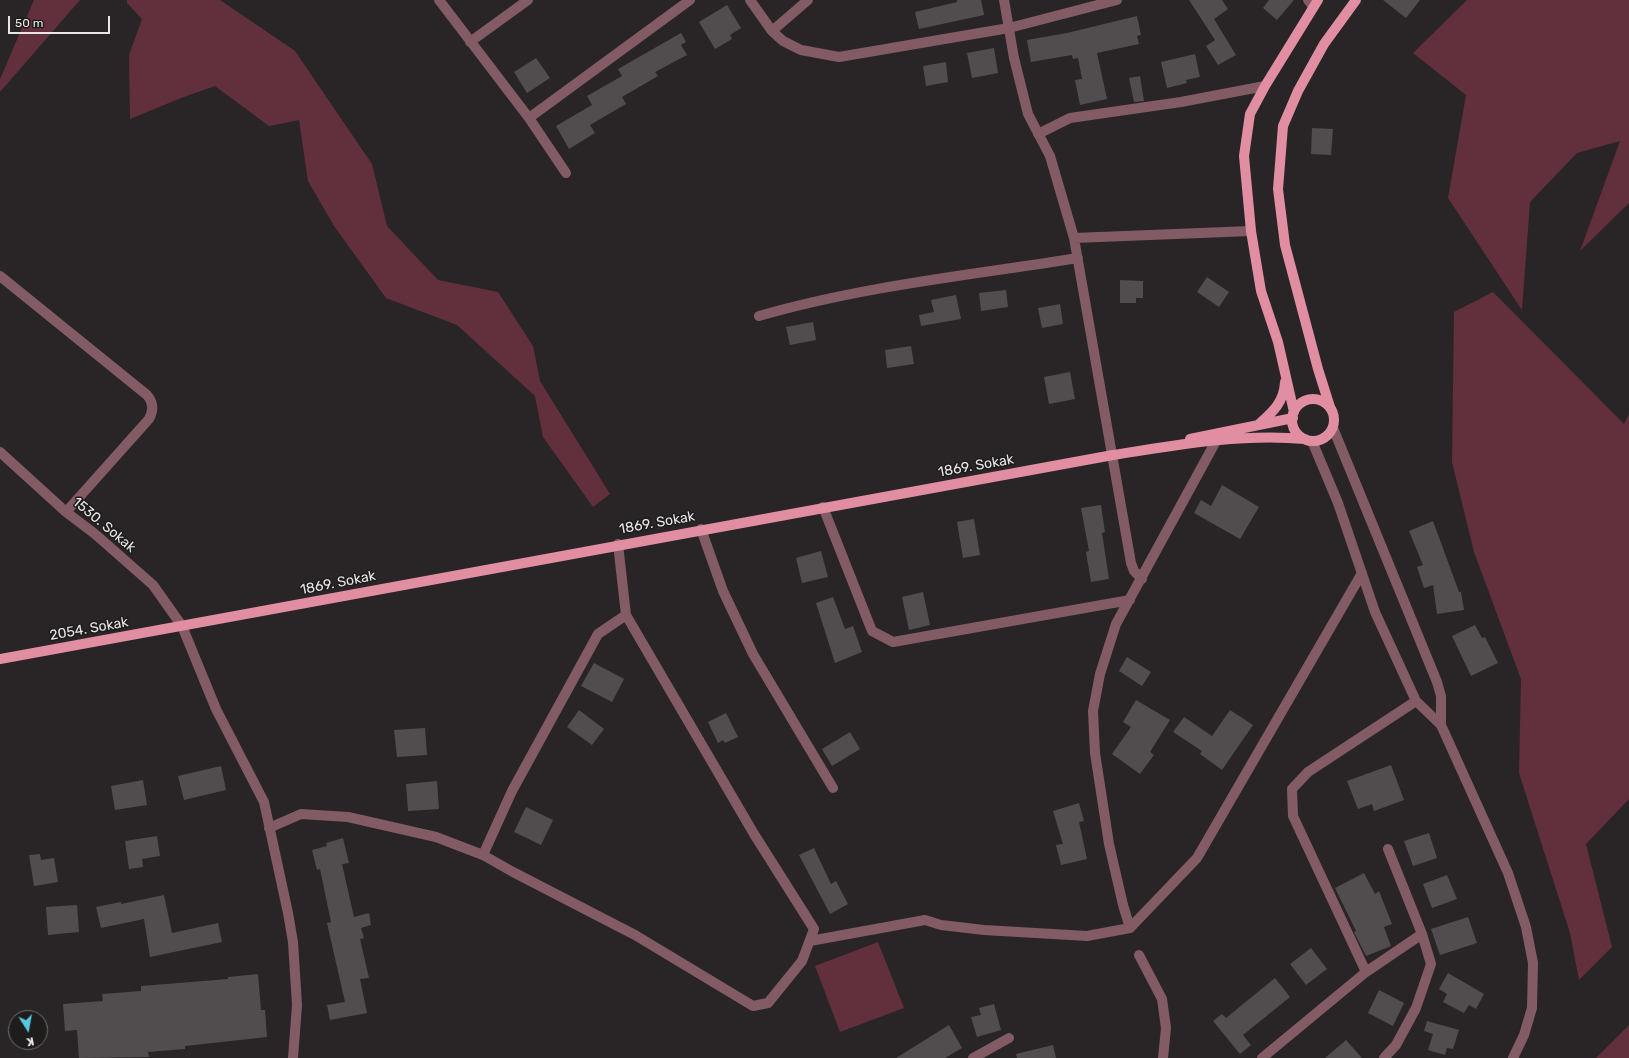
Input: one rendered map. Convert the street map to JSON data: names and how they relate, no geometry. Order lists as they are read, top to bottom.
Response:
{
  "streets": {
    "main road": ["1869. Sokak", "2054. Sokak"],
    "street": ["1530. Sokak"]
  },
  "crossings": [
    ["1869. Sokak", "1530. Sokak"],
    ["1869. Sokak", "2054. Sokak"],
    ["1530. Sokak", "2054. Sokak"]
  ],
  "scale_bar": "50 m",
  "north": "bottom"
}
